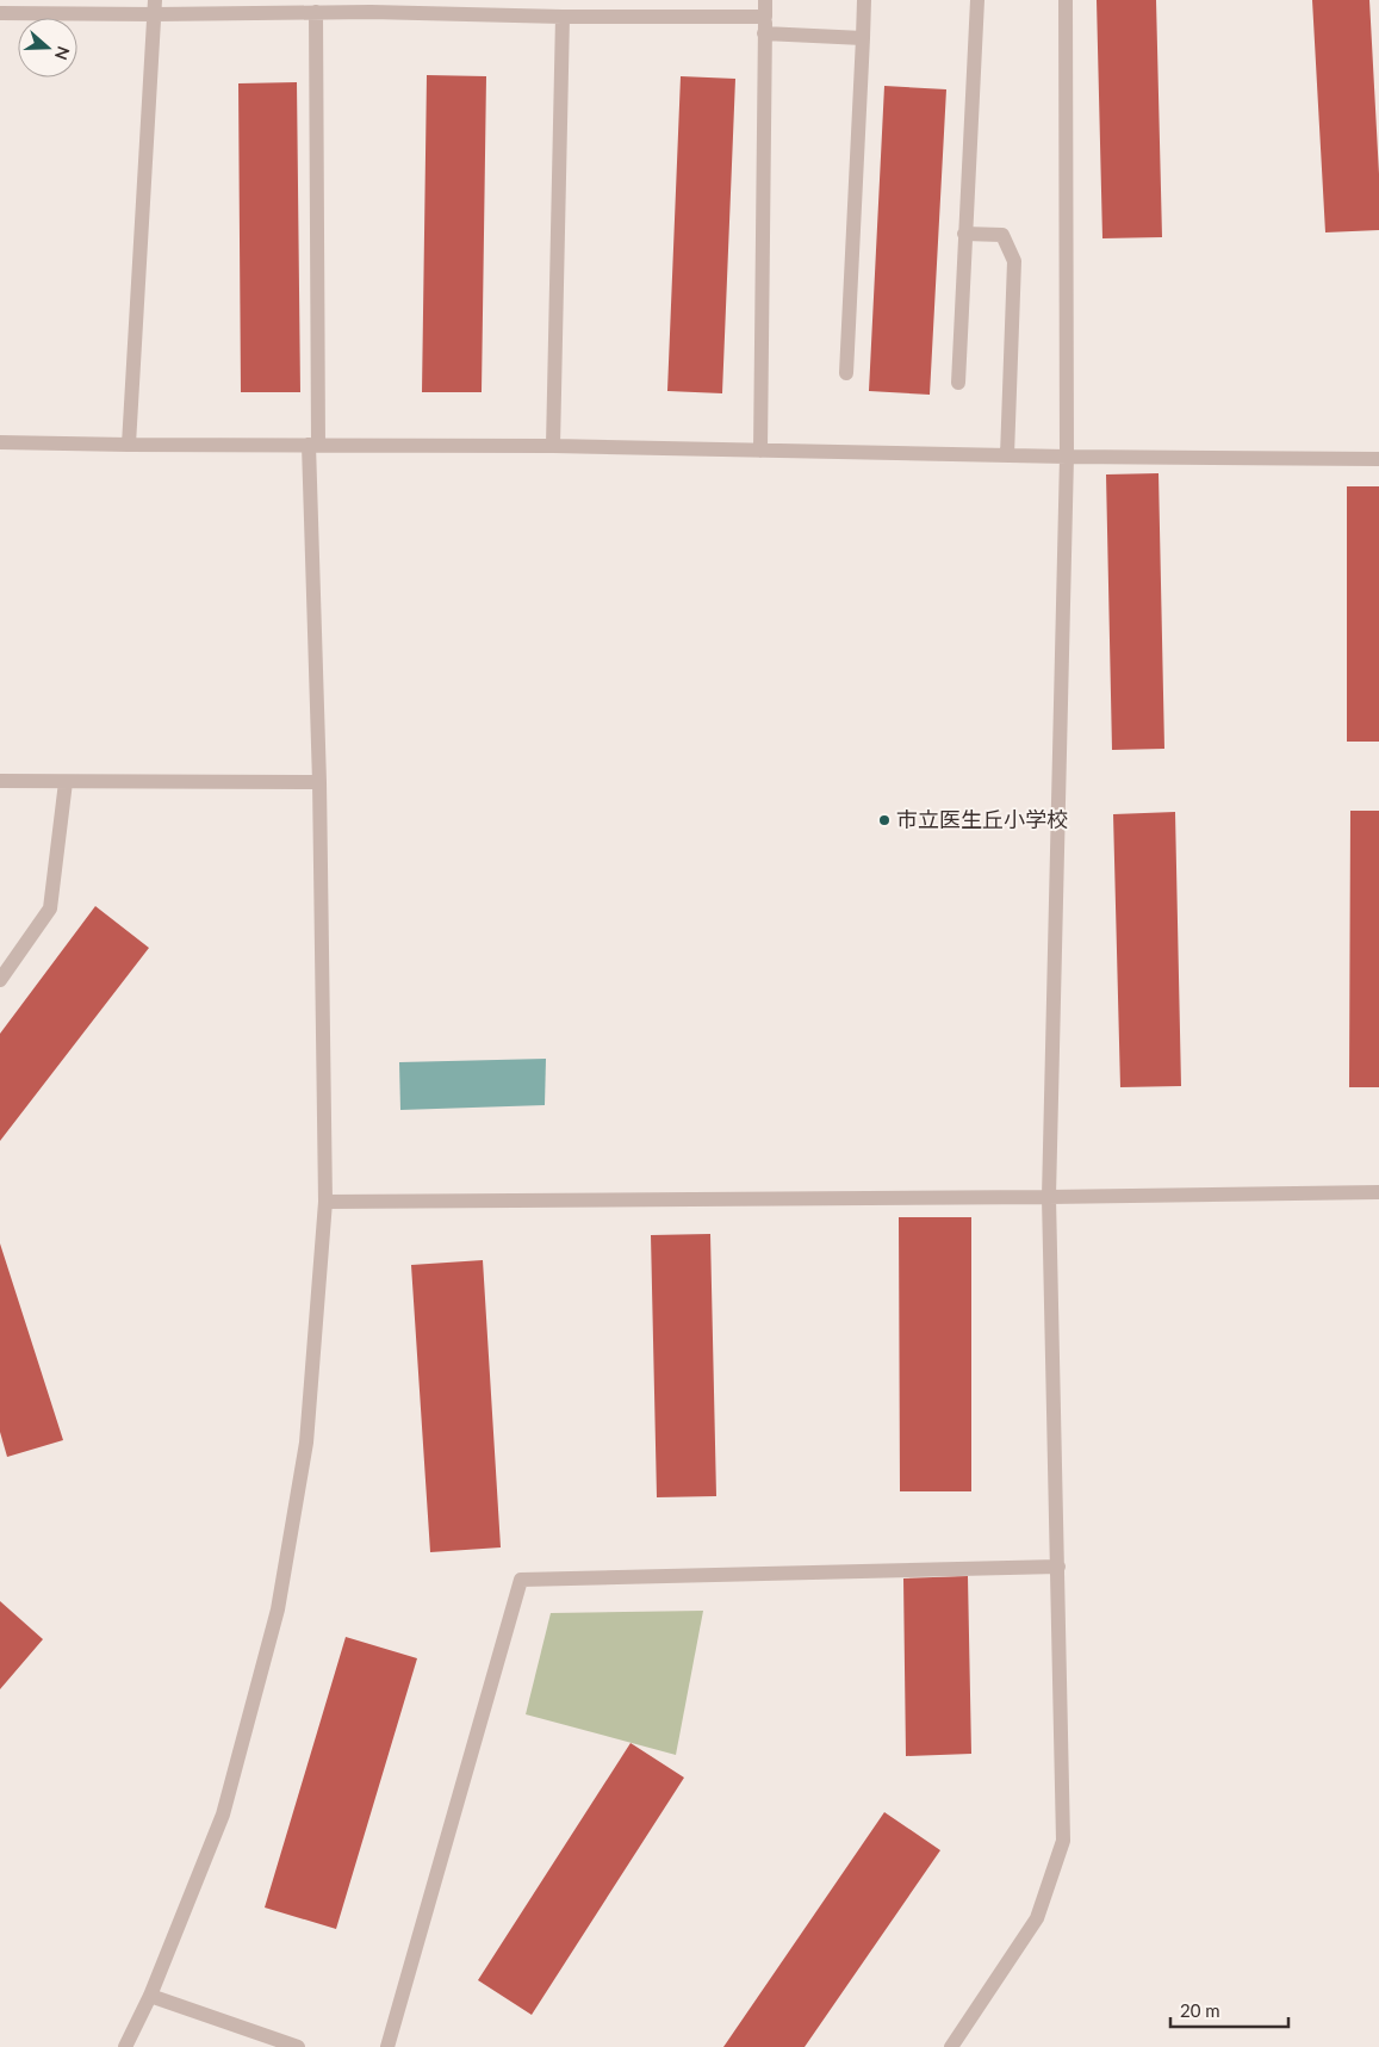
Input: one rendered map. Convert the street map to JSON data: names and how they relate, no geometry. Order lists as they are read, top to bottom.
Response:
{
  "places": ["市立医生丘小学校"],
  "scale_bar": "20 m",
  "north": "right"
}
